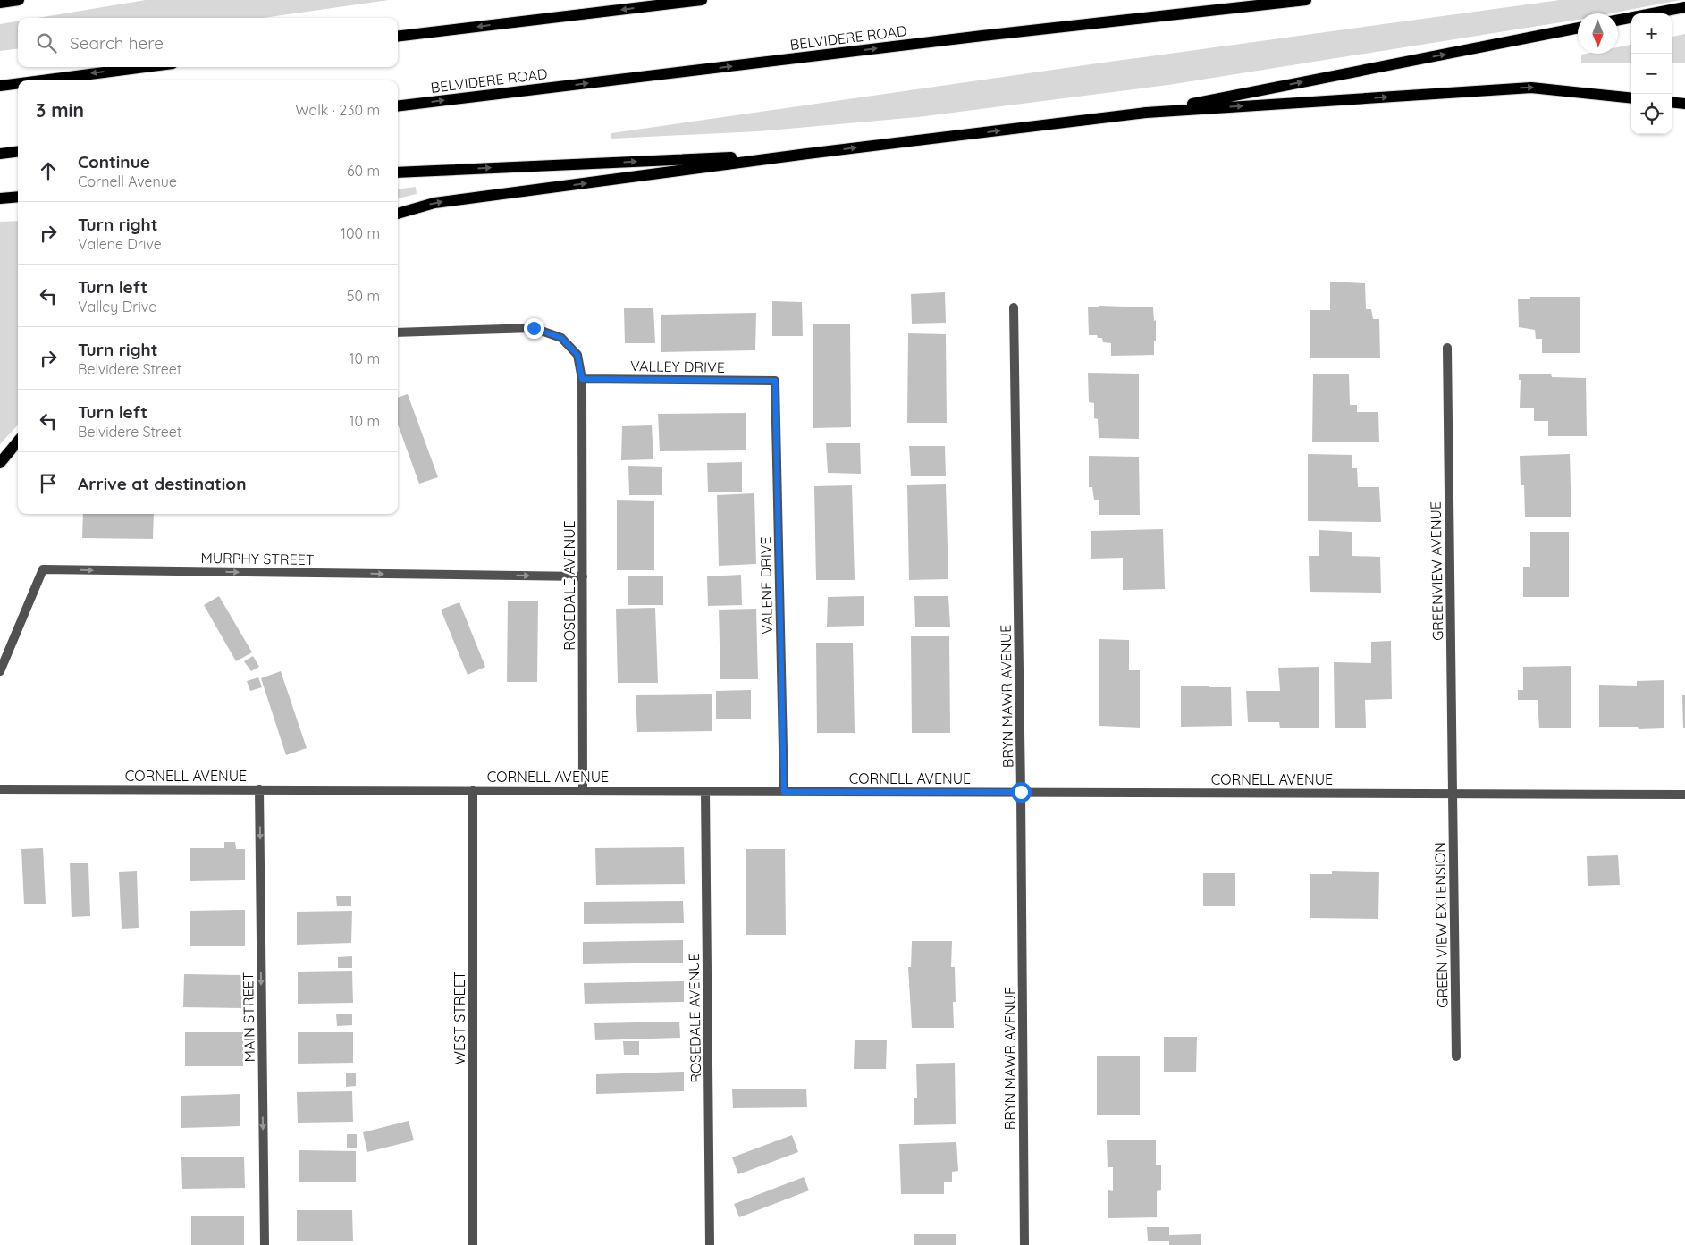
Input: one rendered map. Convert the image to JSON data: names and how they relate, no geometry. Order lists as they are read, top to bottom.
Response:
{
  "streets": {
    "main road": ["BELVIDERE ROAD"],
    "street": [
      "VALLEY DRIVE",
      "MURPHY STREET",
      "GREENVIEW AVENUE",
      "ROSEDALE AVENUE",
      "VALENE DRIVE",
      "BRYN MAWR AVENUE",
      "CORNELL AVENUE",
      "GREEN VIEW EXTENSION",
      "MAIN STREET",
      "WEST STREET"
    ]
  },
  "crossings": [
    ["VALLEY DRIVE", "ROSEDALE AVENUE"],
    ["VALLEY DRIVE", "VALENE DRIVE"],
    ["MURPHY STREET", "ROSEDALE AVENUE"],
    ["GREENVIEW AVENUE", "CORNELL AVENUE"],
    ["GREENVIEW AVENUE", "GREEN VIEW EXTENSION"],
    ["ROSEDALE AVENUE", "CORNELL AVENUE"],
    ["VALENE DRIVE", "CORNELL AVENUE"],
    ["BRYN MAWR AVENUE", "CORNELL AVENUE"],
    ["CORNELL AVENUE", "GREEN VIEW EXTENSION"],
    ["CORNELL AVENUE", "MAIN STREET"],
    ["CORNELL AVENUE", "WEST STREET"]
  ],
  "one_way": ["MURPHY STREET", "MAIN STREET"],
  "north": "bottom",
  "page": {
    "map_buttons": ["+", "−"],
    "search": "Search here",
    "heading": ["3 min", "Walk · 230 m"],
    "list": [
      ["Continue", "Cornell Avenue", "60 m"],
      ["Turn right", "Valene Drive", "100 m"],
      ["Turn left", "Valley Drive", "50 m"],
      ["Turn right", "Belvidere Street", "10 m"],
      ["Turn left", "Belvidere Street", "10 m"],
      "Arrive at destination"
    ]
  }
}
